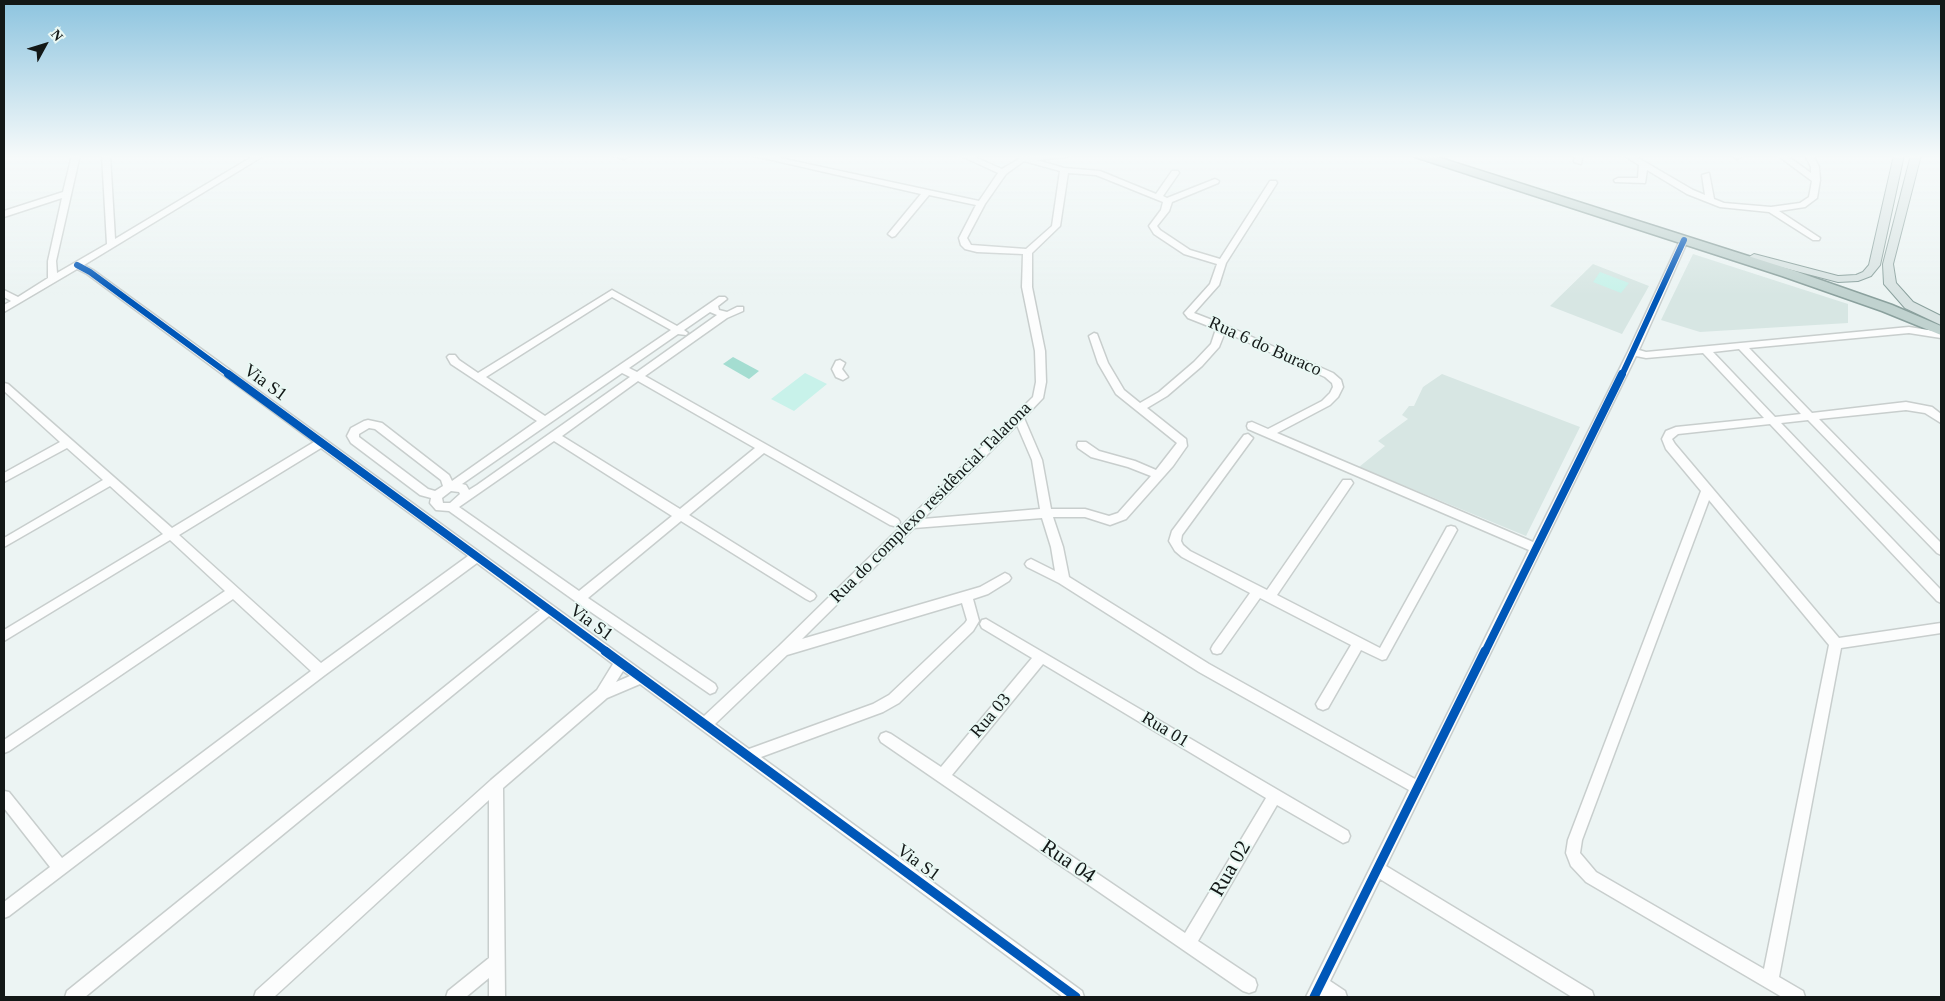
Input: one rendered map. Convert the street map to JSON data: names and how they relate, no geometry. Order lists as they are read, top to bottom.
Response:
{
  "streets": {
    "street": [
      "Rua 6 do Buraco",
      "Via S1",
      "Rua do complexo residêncial Talatona",
      "Rua 03",
      "Rua 01",
      "Rua 04",
      "Rua 02"
    ]
  },
  "crossings": [
    ["Via S1", "Rua do complexo residêncial Talatona"],
    ["Rua 03", "Rua 01"],
    ["Rua 03", "Rua 04"],
    ["Rua 01", "Rua 02"],
    ["Rua 04", "Rua 02"]
  ],
  "north": "top right"
}
